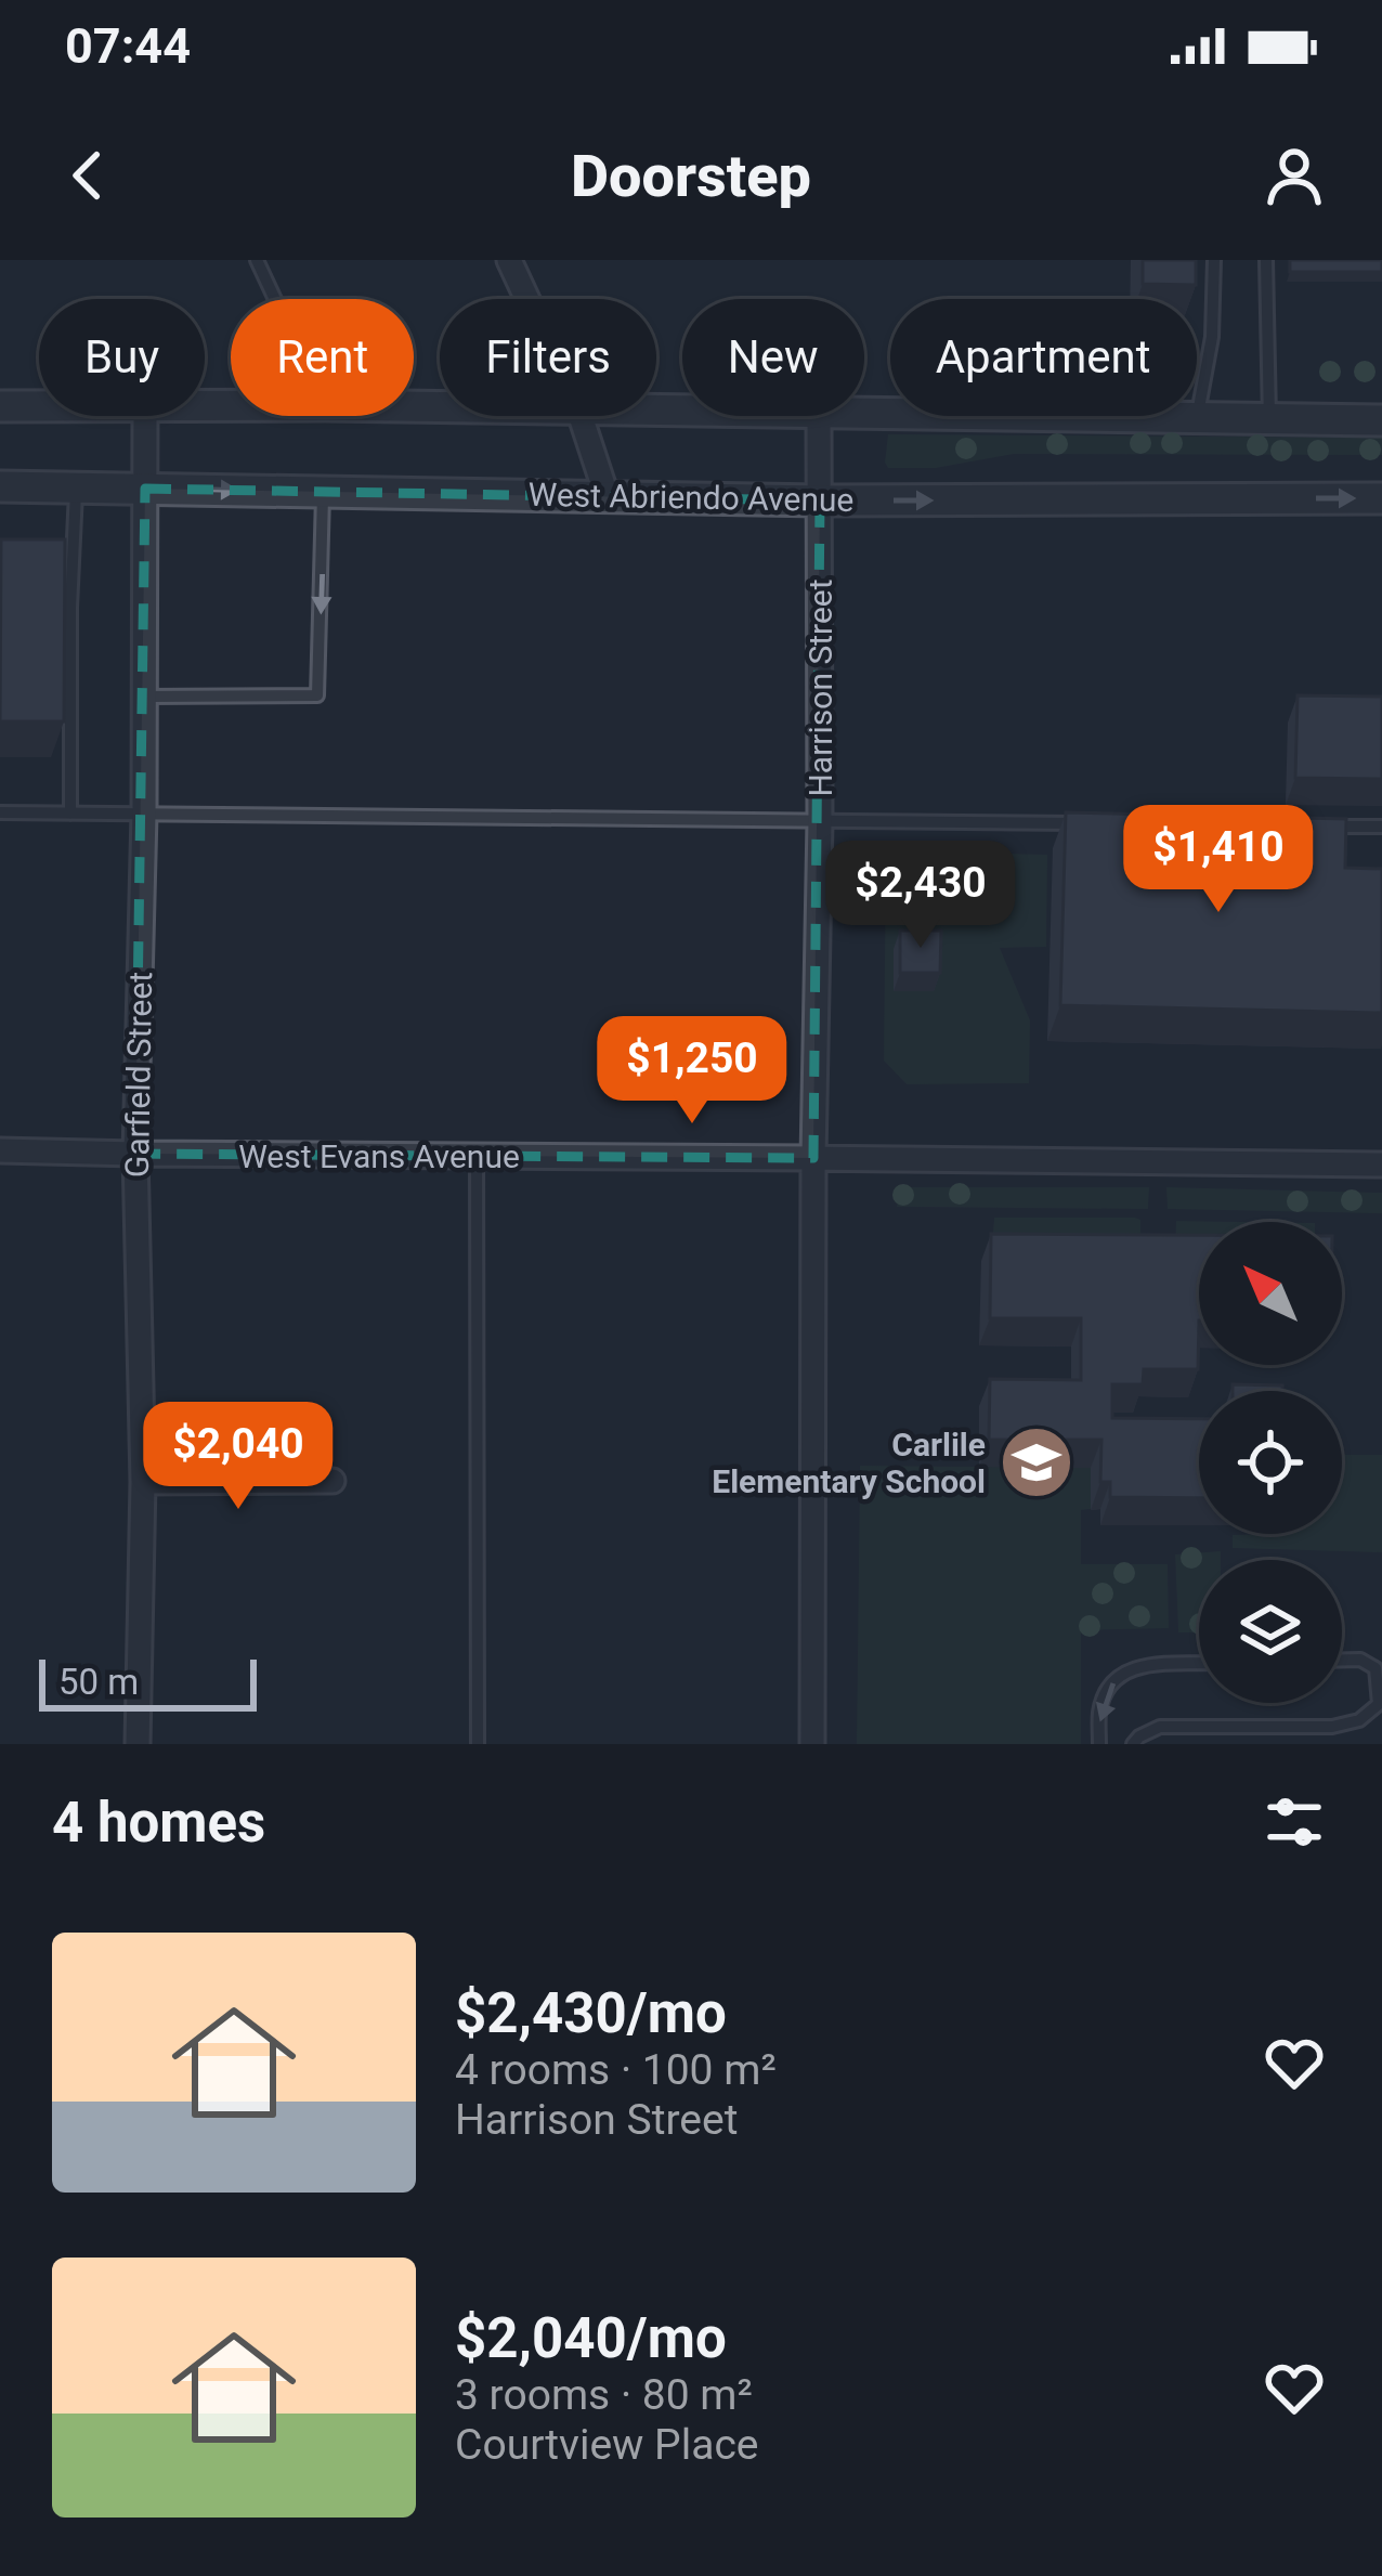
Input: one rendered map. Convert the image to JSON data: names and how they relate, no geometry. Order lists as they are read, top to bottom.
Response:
{
  "streets": {
    "street": [
      "West Abriendo Avenue",
      "Harrison Street",
      "Garfield Street",
      "West Evans Avenue"
    ]
  },
  "crossings": [
    ["West Abriendo Avenue", "Harrison Street"],
    ["West Abriendo Avenue", "Garfield Street"],
    ["Harrison Street", "West Evans Avenue"],
    ["Garfield Street", "West Evans Avenue"]
  ],
  "places": {
    "school or university": ["Carlile Elementary School"]
  },
  "scale_bar": "50 m",
  "north": "top left",
  "page": {
    "status": "07:44",
    "header": "Doorstep",
    "chip": [
      "Buy",
      "Rent",
      "Filters",
      "New",
      "Apartment"
    ],
    "price": [
      "$1,410",
      "$2,430",
      "$1,250",
      "$2,040"
    ],
    "scale": "50 m",
    "heading": "4 homes",
    "list": [
      {
        "name": "$2,430/mo",
        "note": "4 rooms · 100 m² · Harrison Street"
      },
      {
        "name": "$2,040/mo",
        "note": "3 rooms · 80 m² · Courtview Place"
      }
    ]
  }
}
